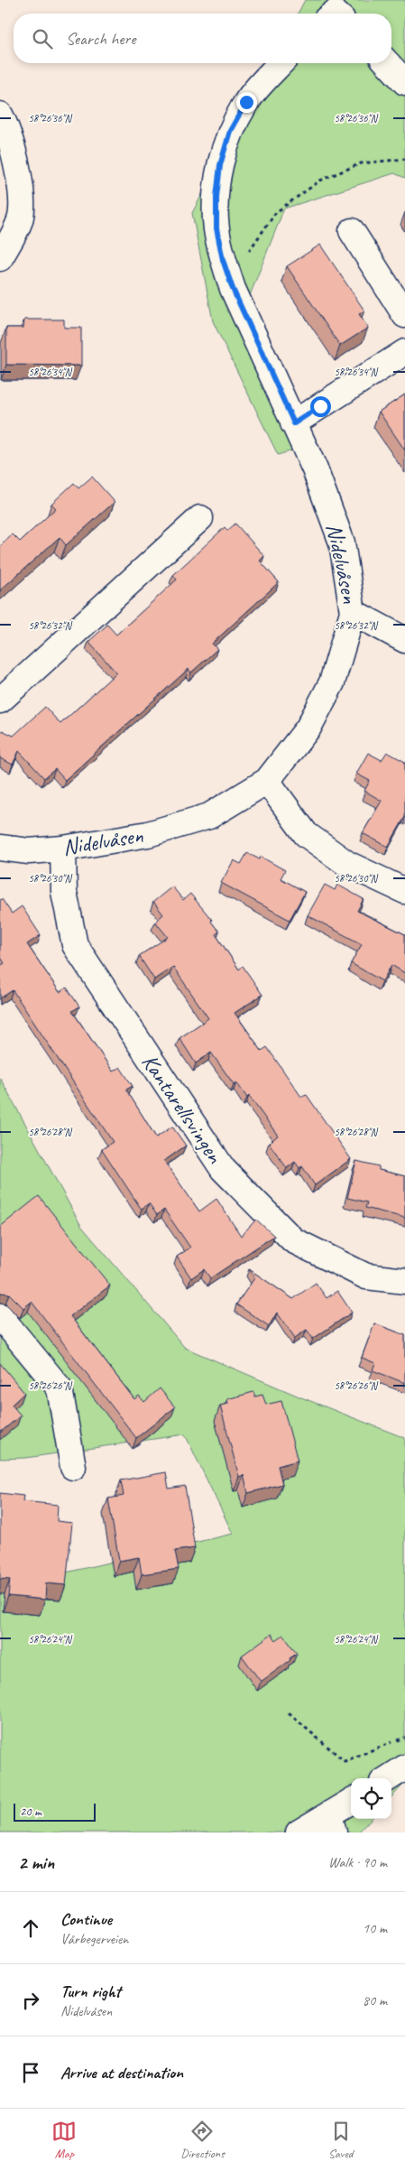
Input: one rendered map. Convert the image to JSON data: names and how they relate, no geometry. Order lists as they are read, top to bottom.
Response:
{
  "streets": {
    "street": ["Nidelvåsen", "Kantarellsvingen"]
  },
  "crossings": [
    ["Nidelvåsen", "Kantarellsvingen"]
  ],
  "scale_bar": "20 m",
  "page": {
    "search": "Search here",
    "scale": "20 m",
    "heading": ["2 min", "Walk · 90 m"],
    "list": [
      ["Continue", "Vårbegerveien", "10 m"],
      ["Turn right", "Nidelvåsen", "80 m"],
      "Arrive at destination"
    ],
    "nav": ["Map", "Directions", "Saved"]
  },
  "coordinates": [
    "58°26'36\"N",
    "58°26'34\"N",
    "58°26'32\"N",
    "58°26'30\"N",
    "58°26'28\"N",
    "58°26'26\"N",
    "58°26'24\"N"
  ]
}
